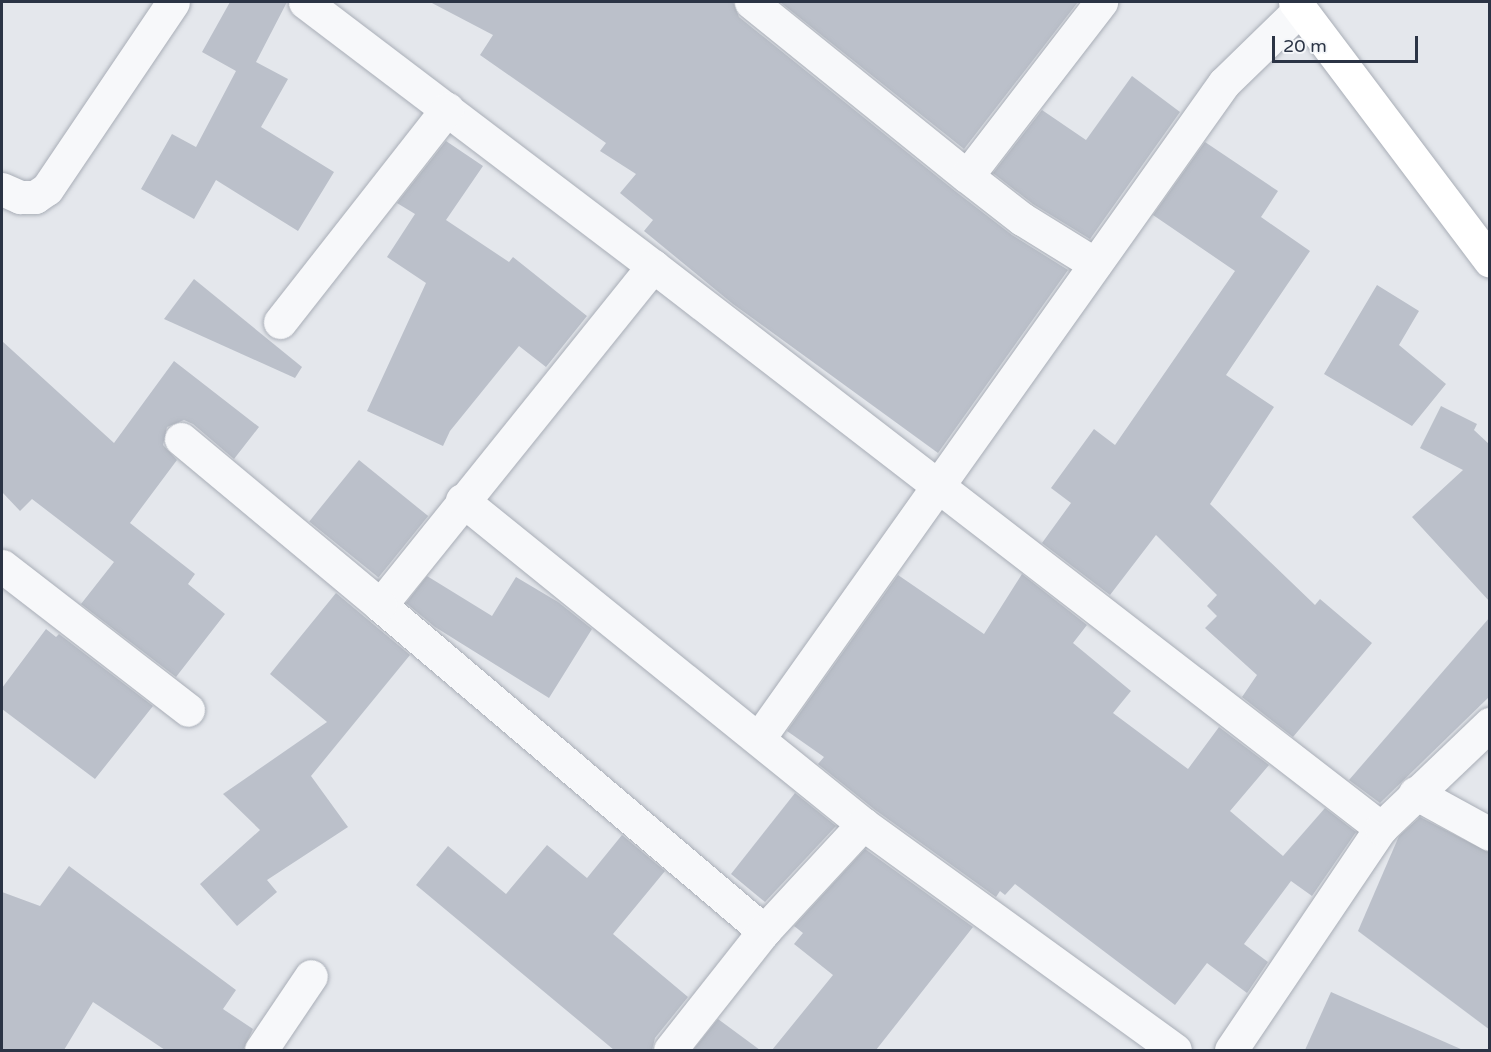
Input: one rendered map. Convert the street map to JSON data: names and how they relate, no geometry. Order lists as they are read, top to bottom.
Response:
{
  "scale_bar": "20 m"
}
